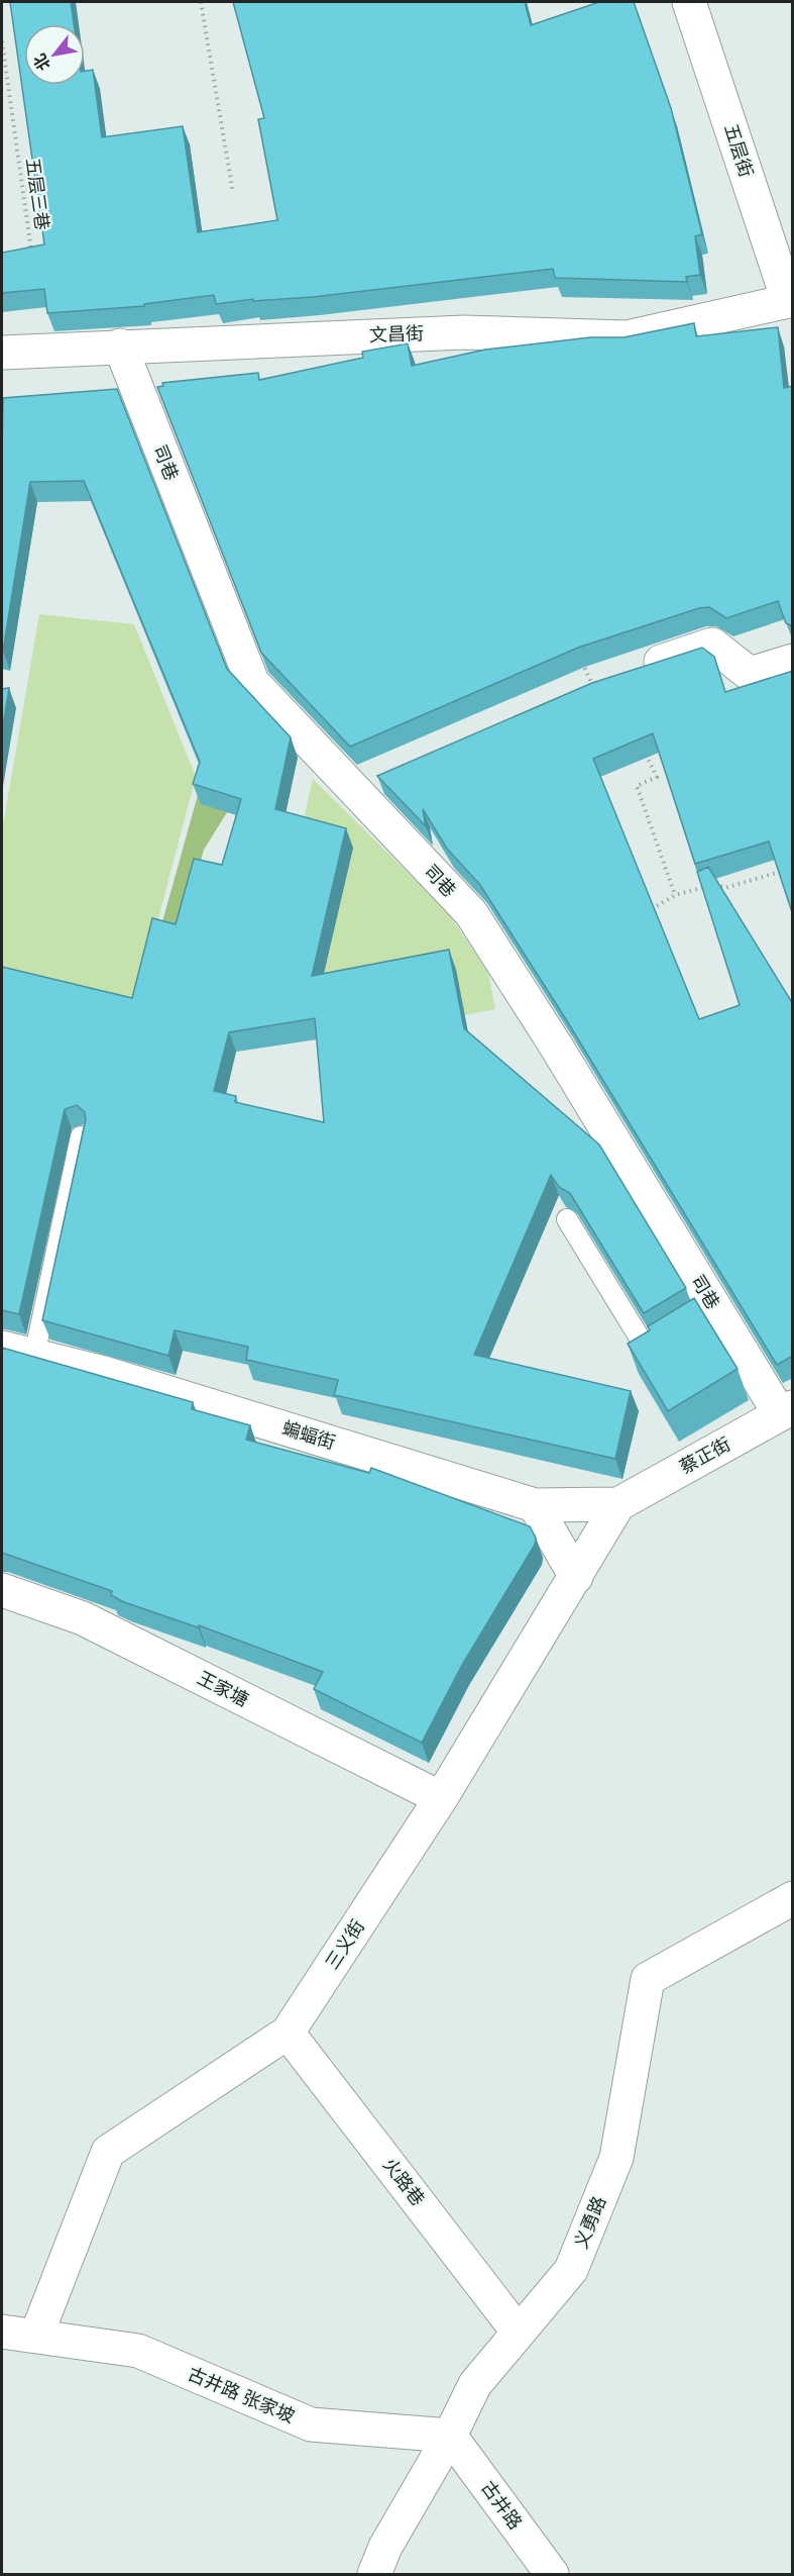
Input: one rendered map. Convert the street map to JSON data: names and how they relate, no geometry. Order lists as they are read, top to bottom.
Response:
{
  "streets": {
    "street": [
      "五层街",
      "文昌街",
      "司巷",
      "蝙蝠街",
      "蔡正街",
      "王家塘",
      "三义街",
      "火路巷",
      "义勇路",
      "古井路 张家坡",
      "古井路"
    ],
    "path": ["五层三巷"]
  },
  "crossings": [
    ["五层街", "文昌街"],
    ["文昌街", "司巷"],
    ["司巷", "蔡正街"],
    ["蝙蝠街", "蔡正街"],
    ["蝙蝠街", "三义街"],
    ["蔡正街", "三义街"],
    ["王家塘", "三义街"],
    ["三义街", "火路巷"],
    ["三义街", "古井路 张家坡"],
    ["火路巷", "义勇路"],
    ["义勇路", "古井路 张家坡"],
    ["义勇路", "古井路"],
    ["古井路 张家坡", "古井路"]
  ],
  "north": "bottom left"
}
